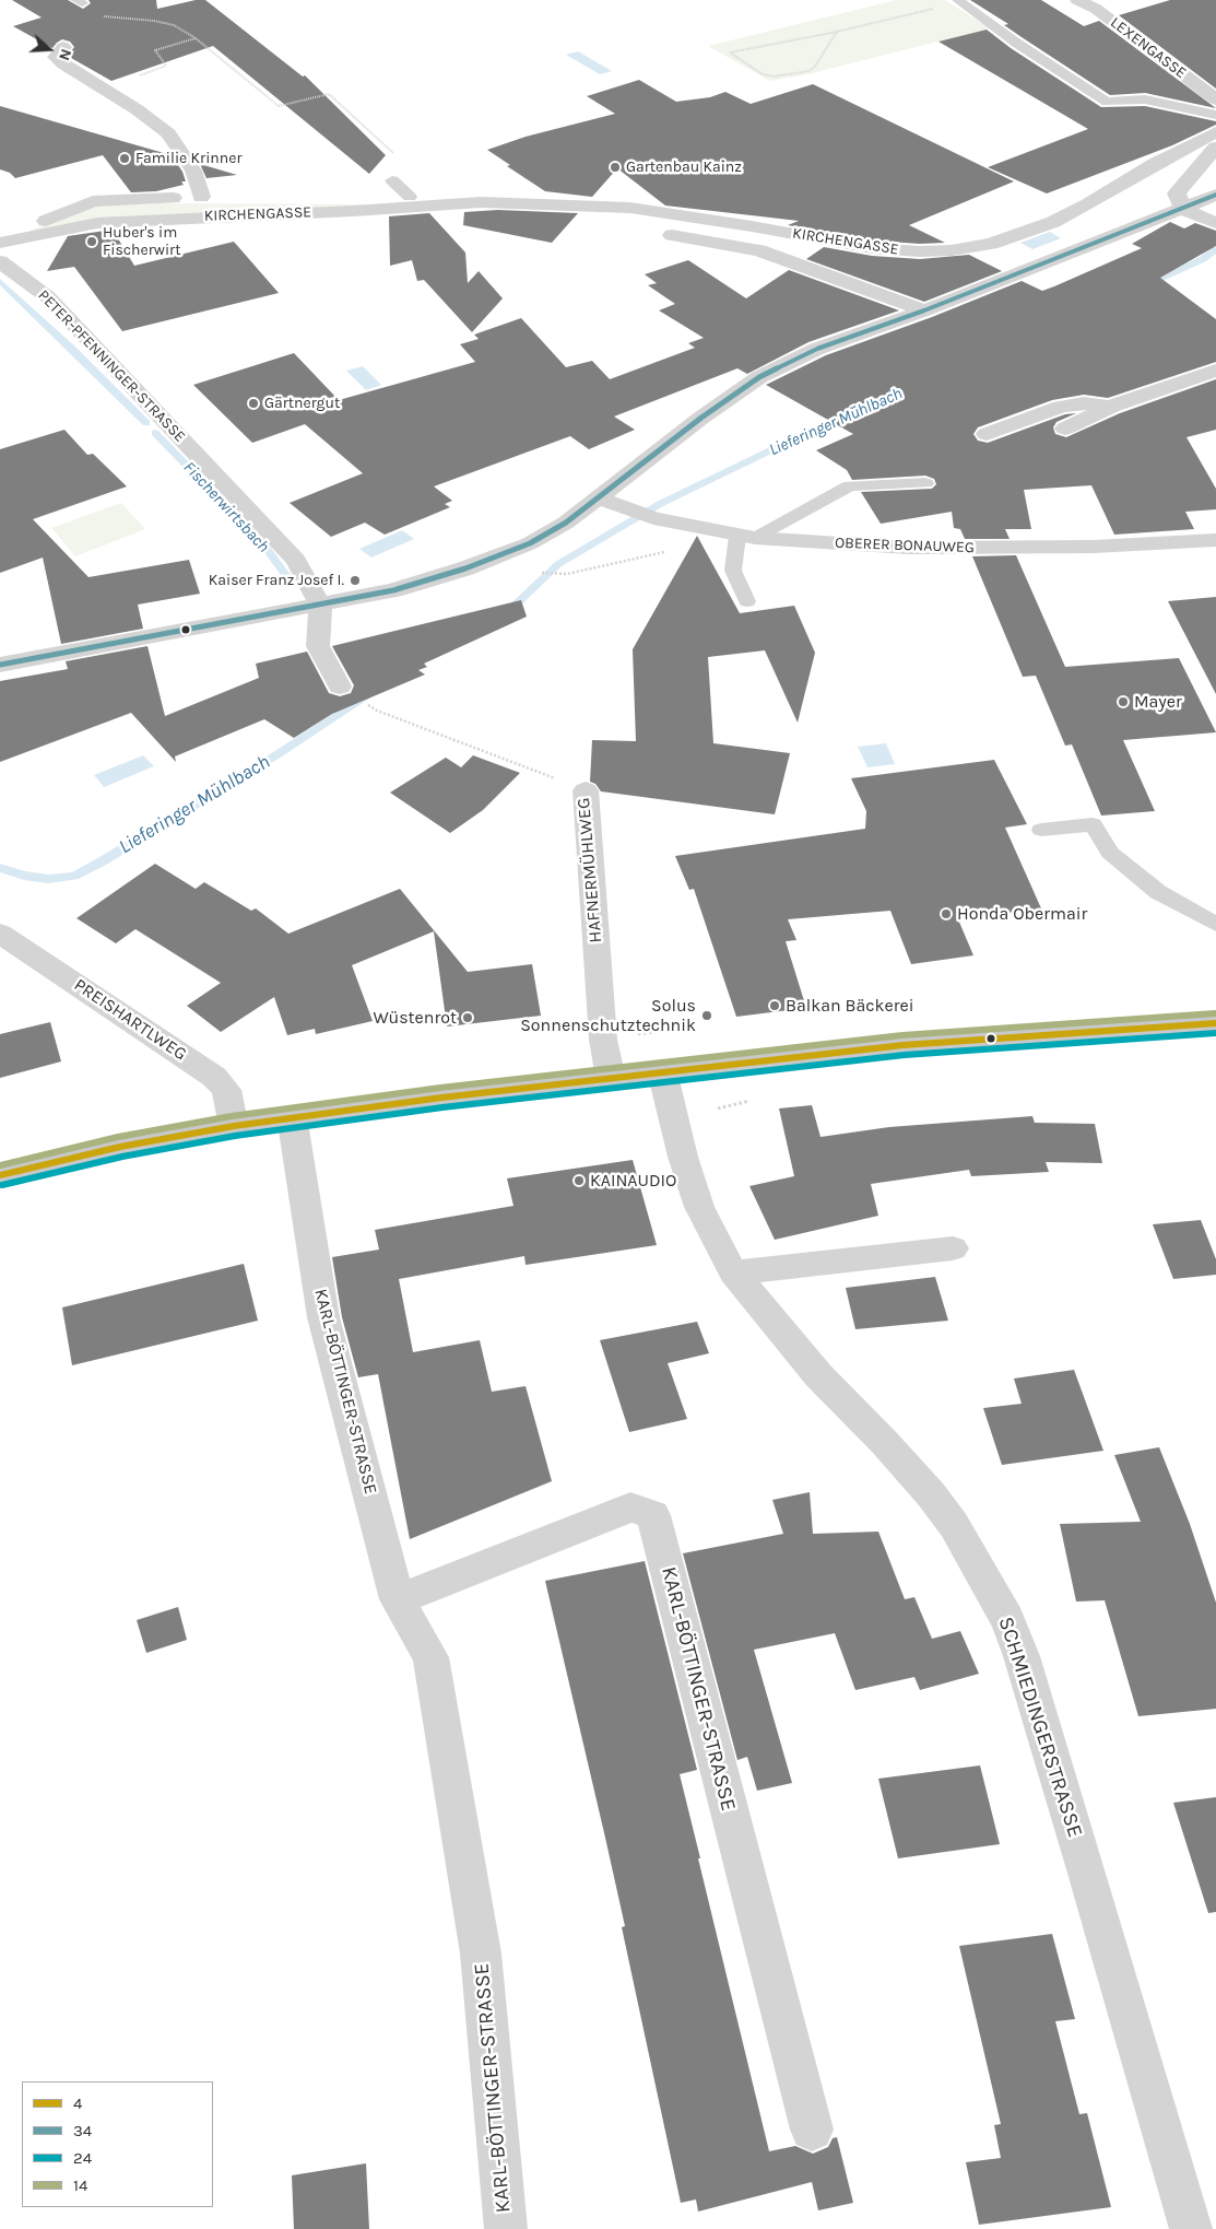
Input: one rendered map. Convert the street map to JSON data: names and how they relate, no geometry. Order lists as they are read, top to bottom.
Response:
{
  "streets": {
    "street": [
      "LEXENGASSE",
      "KIRCHENGASSE",
      "PETER-PFENNINGER-STRASSE",
      "OBERER BONAUWEG",
      "HAFNERMÜHLWEG",
      "PREISHARTLWEG",
      "KARL-BÖTTINGER-STRASSE",
      "SCHMIEDINGERSTRASSE"
    ]
  },
  "crossings": [
    ["KIRCHENGASSE", "PETER-PFENNINGER-STRASSE"]
  ],
  "water": ["Lieferinger Mühlbach", "Fischerwirtsbach"],
  "places": [
    "Familie Krinner",
    "Gartenbau Kainz",
    "Huber's im Fischerwirt",
    "Gärtnergut",
    "Kaiser Franz Josef I.",
    "Mayer",
    "Honda Obermair",
    "Balkan Bäckerei",
    "Solus Sonnenschutztechnik",
    "Wüstenrot",
    "KAINAUDIO"
  ],
  "lines": [
    "transit line 34",
    "transit line 14",
    "transit line 4",
    "transit line 24"
  ],
  "legend": [
    "4",
    "34",
    "24",
    "14"
  ],
  "north": "right"
}
